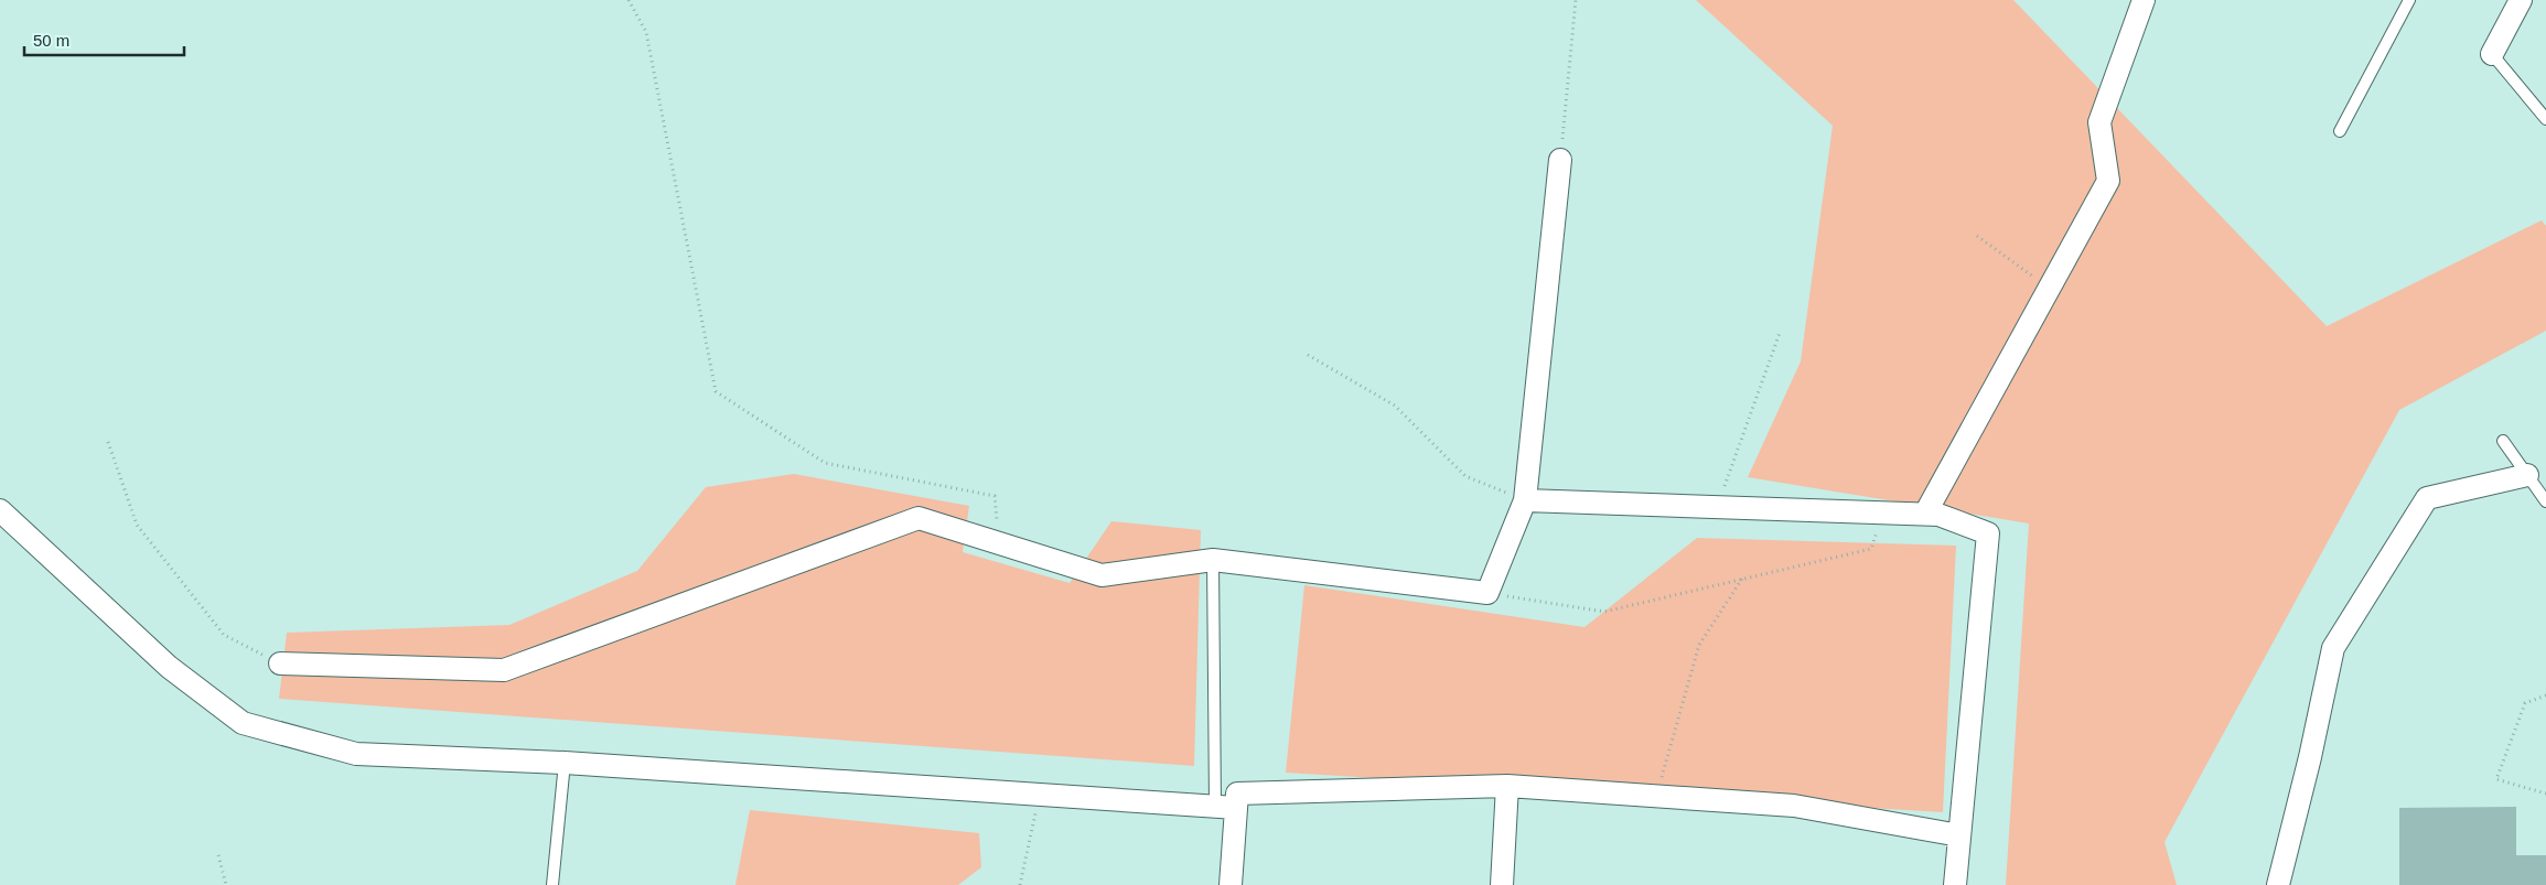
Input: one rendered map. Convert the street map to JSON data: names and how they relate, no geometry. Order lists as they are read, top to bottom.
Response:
{
  "scale_bar": "50 m"
}
